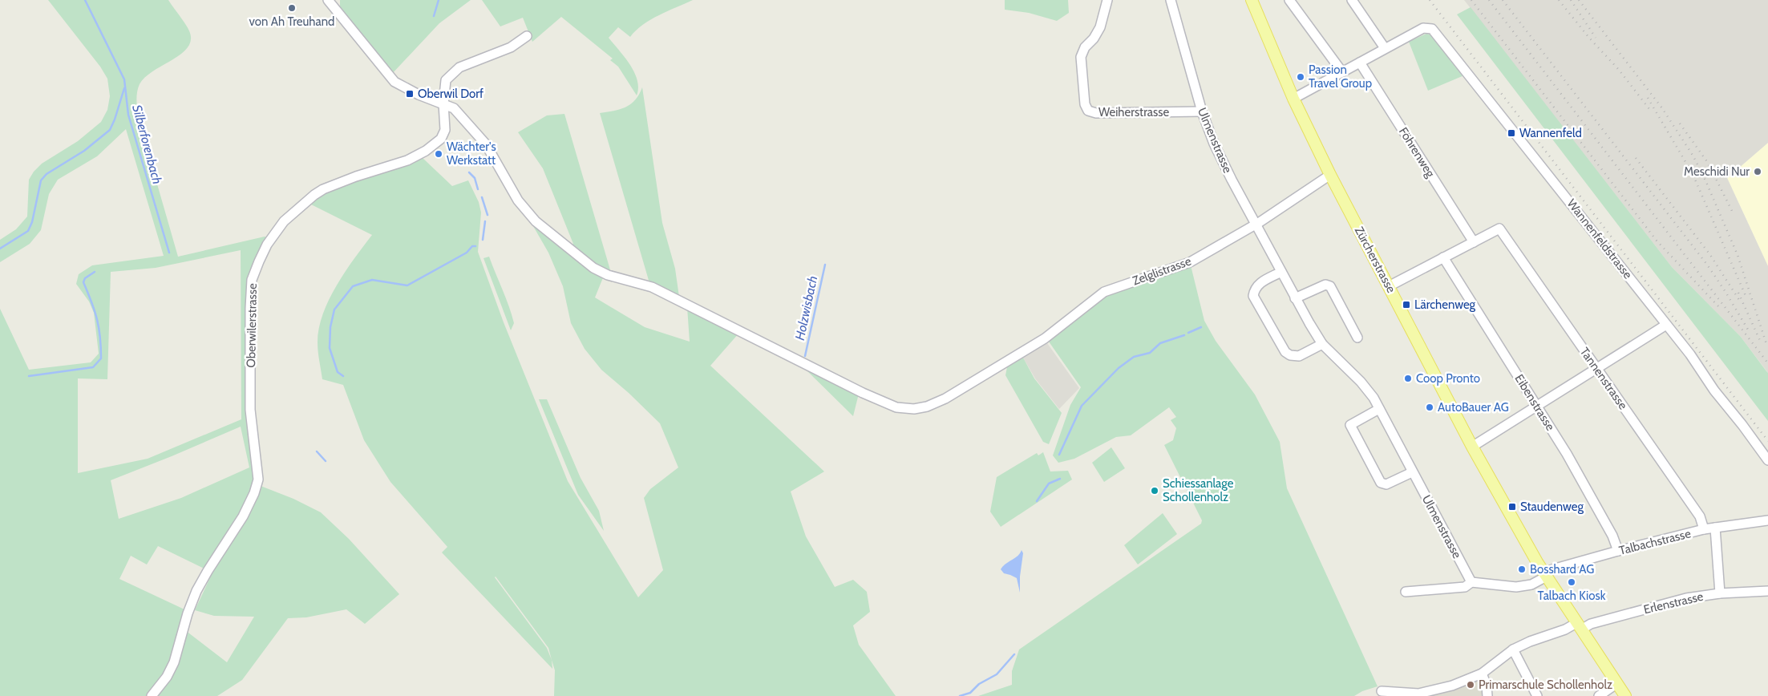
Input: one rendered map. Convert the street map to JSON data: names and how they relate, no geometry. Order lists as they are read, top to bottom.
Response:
{
  "streets": {
    "main road": ["Zürcherstrasse"],
    "street": [
      "Weiherstrasse",
      "Ulmenstrasse",
      "Föhrenweg",
      "Wannenfeldstrasse",
      "Zelglistrasse",
      "Oberwilerstrasse",
      "Tannenstrasse",
      "Eibenstrasse",
      "Talbachstrasse",
      "Erlenstrasse"
    ]
  },
  "crossings": [
    ["Weiherstrasse", "Ulmenstrasse"],
    ["Ulmenstrasse", "Zelglistrasse"],
    ["Föhrenweg", "Tannenstrasse"],
    ["Zürcherstrasse", "Zelglistrasse"],
    ["Zürcherstrasse", "Talbachstrasse"],
    ["Zürcherstrasse", "Erlenstrasse"],
    ["Zelglistrasse", "Oberwilerstrasse"],
    ["Tannenstrasse", "Talbachstrasse"],
    ["Eibenstrasse", "Talbachstrasse"]
  ],
  "water": ["Silberforenbach", "Holzwisbach"],
  "places": {
    "other": [
      "von Ah Treuhand",
      "Passion Travel Group",
      "Wächter's Werkstatt",
      "Meschidi Nur",
      "Coop Pronto",
      "AutoBauer AG",
      "Schiessanlage Schollenholz",
      "Bosshard AG",
      "Talbach Kiosk",
      "Primarschule Schollenholz"
    ],
    "transit": [
      "Oberwil Dorf",
      "Wannenfeld",
      "Lärchenweg",
      "Staudenweg"
    ]
  }
}
